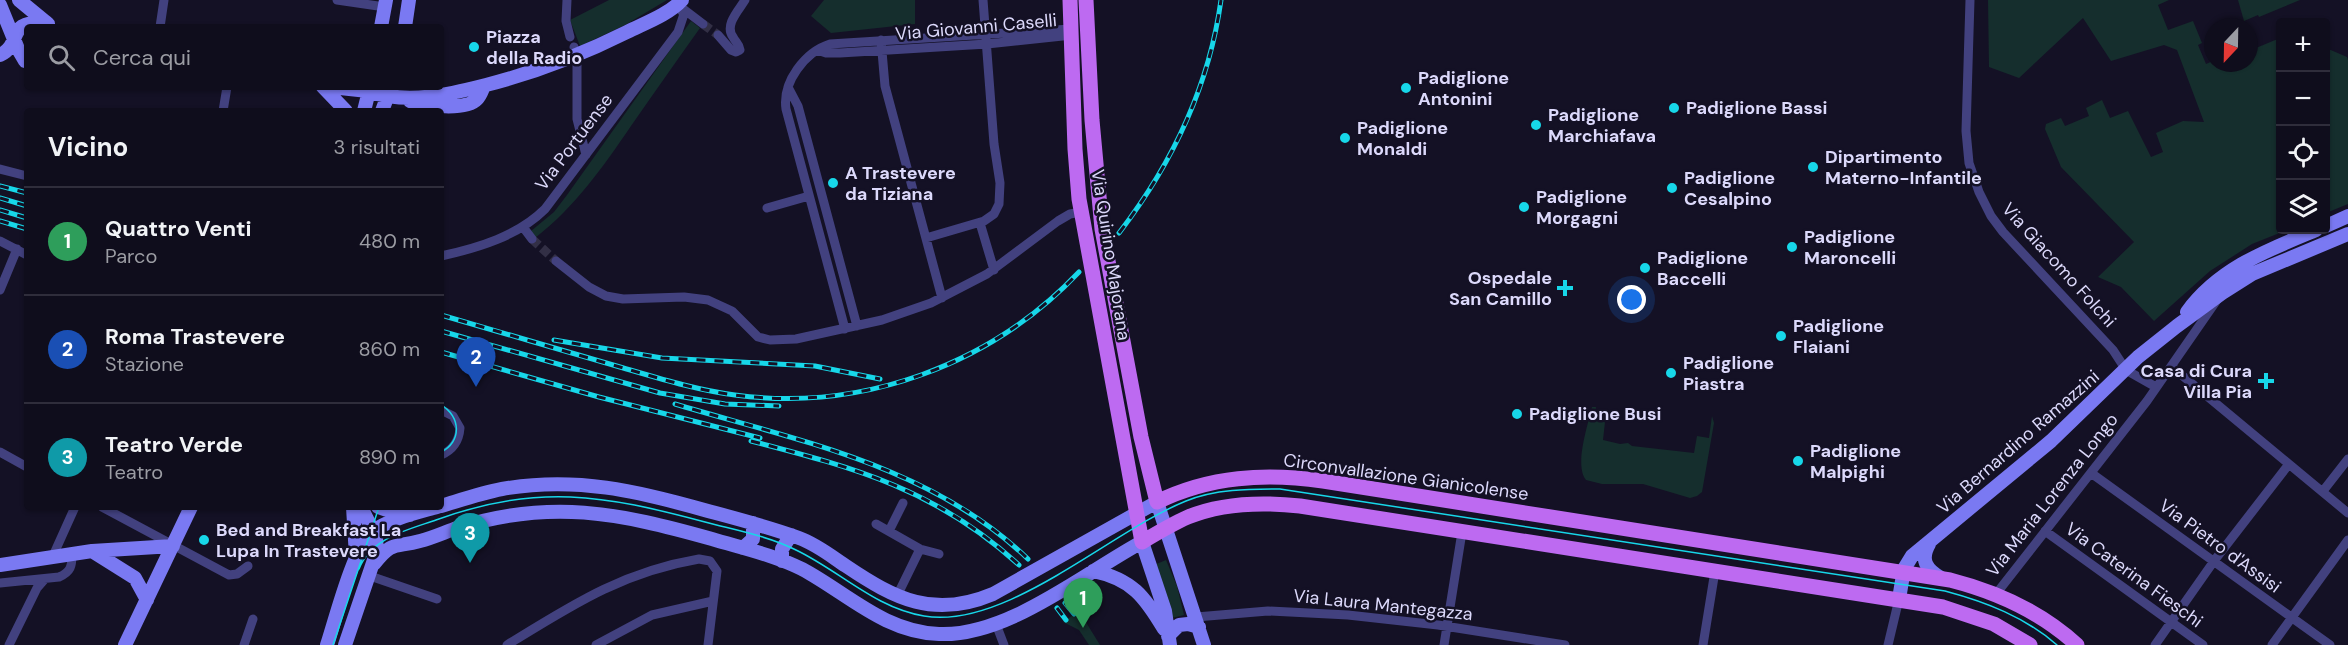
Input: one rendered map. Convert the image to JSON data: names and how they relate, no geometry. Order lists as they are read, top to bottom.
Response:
{
  "streets": {
    "main road": ["Via Quirino Majorana", "Via Bernardino Ramazzini", "Circonvallazione Gianicolense"],
    "street": [
      "Via Giovanni Caselli",
      "Via Portuense",
      "Via Giacomo Folchi",
      "Via Maria Lorenza Longo",
      "Via Pietro d'Assisi",
      "Via Caterina Fieschi",
      "Via Laura Mantegazza"
    ]
  },
  "crossings": [
    ["Via Giovanni Caselli", "Via Quirino Majorana"],
    ["Via Quirino Majorana", "Circonvallazione Gianicolense"],
    ["Via Giacomo Folchi", "Via Bernardino Ramazzini"],
    ["Via Bernardino Ramazzini", "Circonvallazione Gianicolense"],
    ["Via Bernardino Ramazzini", "Via Maria Lorenza Longo"],
    ["Circonvallazione Gianicolense", "Via Maria Lorenza Longo"],
    ["Via Maria Lorenza Longo", "Via Pietro d'Assisi"],
    ["Via Maria Lorenza Longo", "Via Caterina Fieschi"]
  ],
  "places": {
    "other": [
      "Piazza della Radio",
      "Padiglione Antonini",
      "Padiglione Bassi",
      "Padiglione Marchiafava",
      "Padiglione Monaldi",
      "Dipartimento Materno-Infantile",
      "A Trastevere da Tiziana",
      "Padiglione Cesalpino",
      "Padiglione Morgagni",
      "Padiglione Maroncelli",
      "Padiglione Baccelli",
      "Padiglione Flaiani",
      "Padiglione Piastra",
      "Padiglione Busi",
      "Padiglione Malpighi",
      "Bed and Breakfast La Lupa In Trastevere"
    ],
    "health": ["Ospedale San Camillo", "Casa di Cura Villa Pia"]
  },
  "north": "bottom",
  "page": {
    "map_buttons": ["+", "−"],
    "search": "Cerca qui",
    "heading": ["Vicino", "3 risultati"],
    "list": [
      {
        "mark": "1",
        "name": "Quattro Venti",
        "note": "Parco",
        "value": "480 m"
      },
      {
        "mark": "2",
        "name": "Roma Trastevere",
        "note": "Stazione",
        "value": "860 m"
      },
      {
        "mark": "3",
        "name": "Teatro Verde",
        "note": "Teatro",
        "value": "890 m"
      }
    ],
    "pins": ["2", "3", "1"]
  }
}
